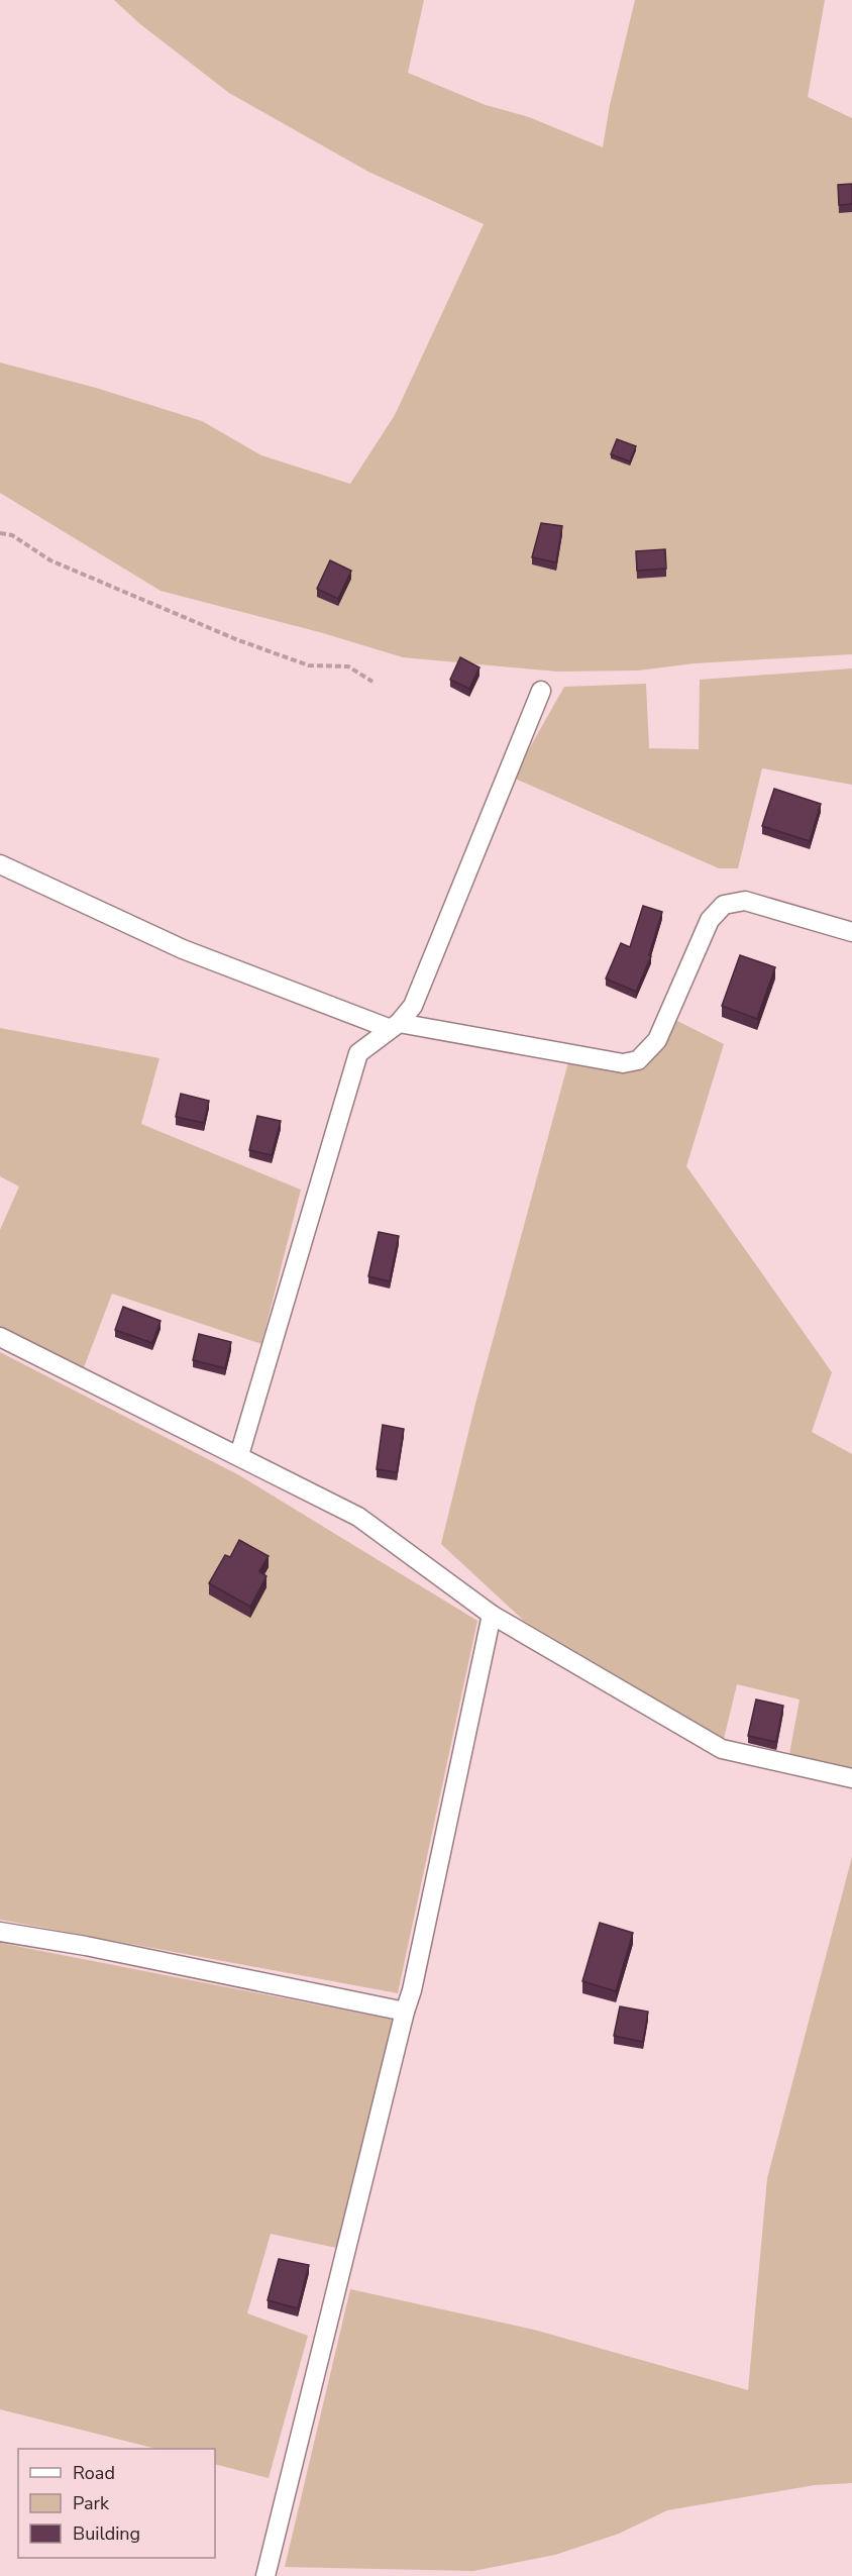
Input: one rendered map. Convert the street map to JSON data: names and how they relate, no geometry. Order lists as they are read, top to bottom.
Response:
{
  "legend": ["Road", "Park", "Building"]
}
